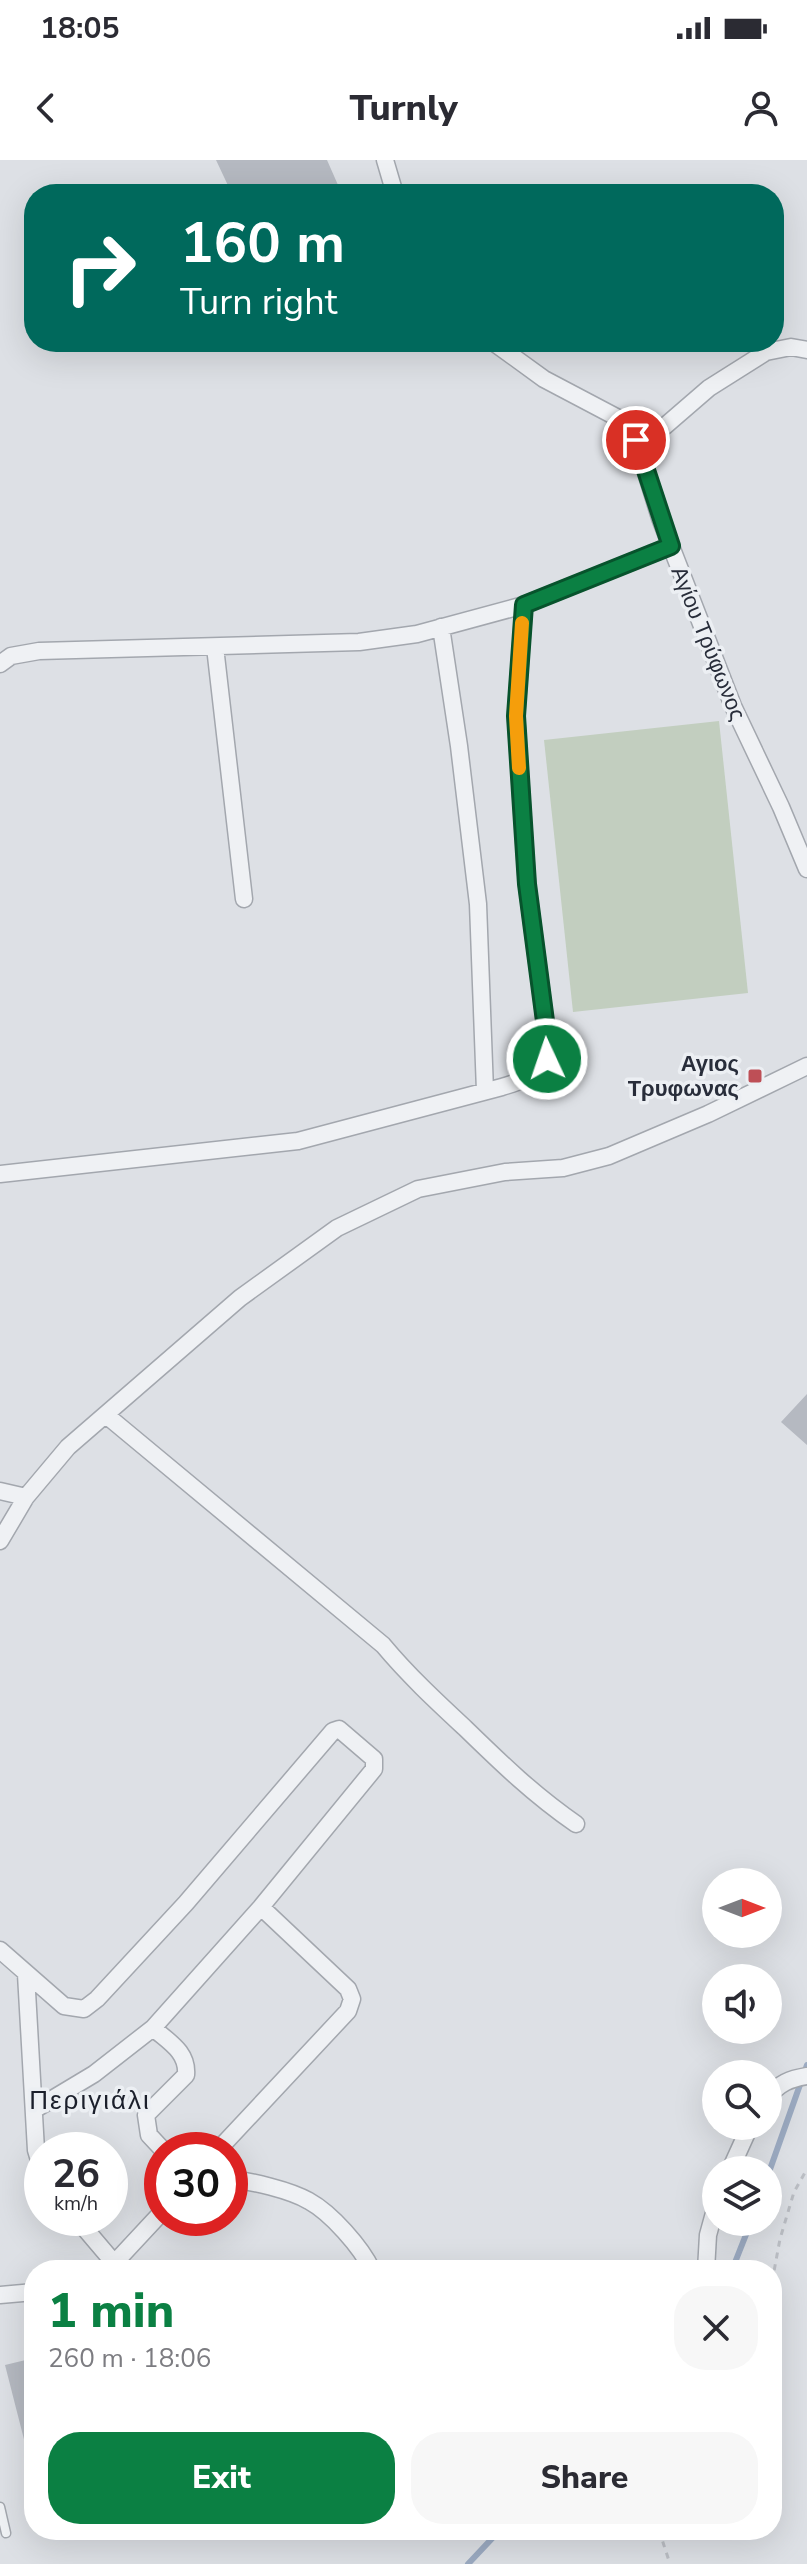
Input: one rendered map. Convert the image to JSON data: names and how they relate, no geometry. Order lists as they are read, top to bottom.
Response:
{
  "streets": {
    "street": ["Αγίου Τρύφωνος"]
  },
  "districts": ["Περιγιάλι"],
  "places": {
    "transit": ["Αγιος Τρυφωνας"]
  },
  "north": "right",
  "page": {
    "status": "18:05",
    "header": "Turnly",
    "turn": ["160 m", "Turn right"],
    "speed": "26 km/h",
    "limit": "30",
    "heading": ["1 min", "260 m · 18:06"],
    "buttons": ["Exit", "Share"]
  }
}
